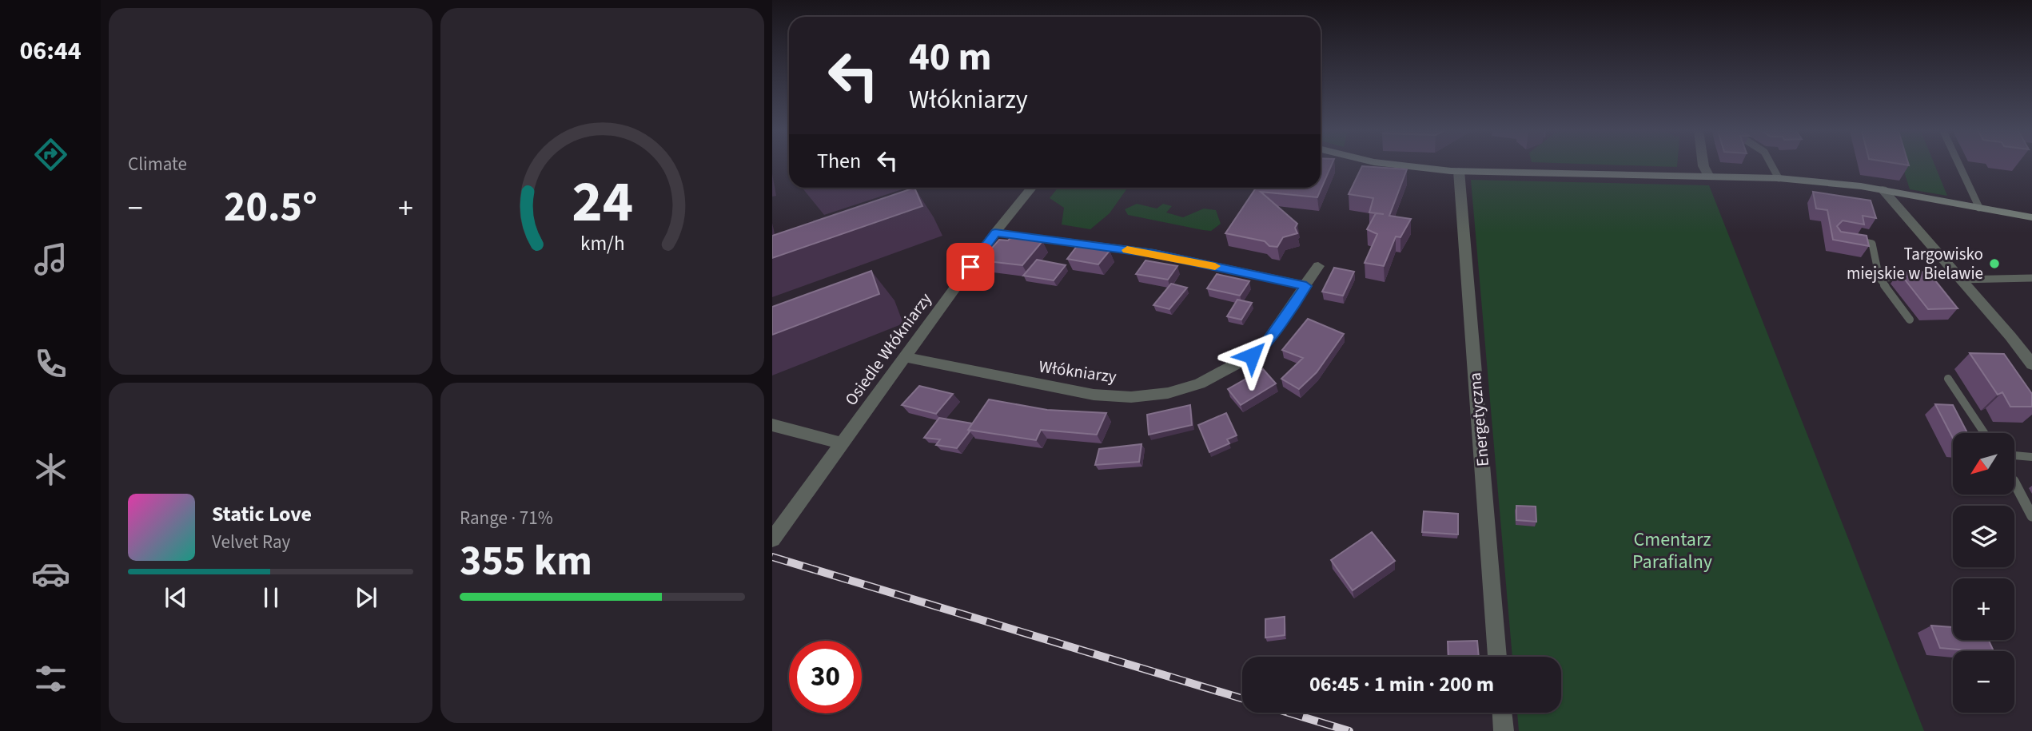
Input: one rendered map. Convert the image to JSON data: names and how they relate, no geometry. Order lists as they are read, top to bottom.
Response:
{
  "streets": {
    "street": ["Osiedle Włókniarzy", "Włókniarzy", "Energetyczna"]
  },
  "crossings": [
    ["Osiedle Włókniarzy", "Włókniarzy"]
  ],
  "parks": ["Cmentarz Parafialny"],
  "places": ["Targowisko miejskie w Bielawie"],
  "north": "bottom left",
  "page": {
    "tabs": "06:44",
    "tile": [
      "Climate",
      ["Range · 71%", "355 km"]
    ],
    "turn": ["40 m", "Włókniarzy"],
    "then": "Then",
    "heat": ["−", "20.5°", "+"],
    "map_buttons": ["+", "−"],
    "song": ["Static Love", "Velvet Ray"],
    "limit": "30",
    "trip": "06:45 · 1 min · 200 m",
    "gauge": ["24", "km/h"]
  }
}
